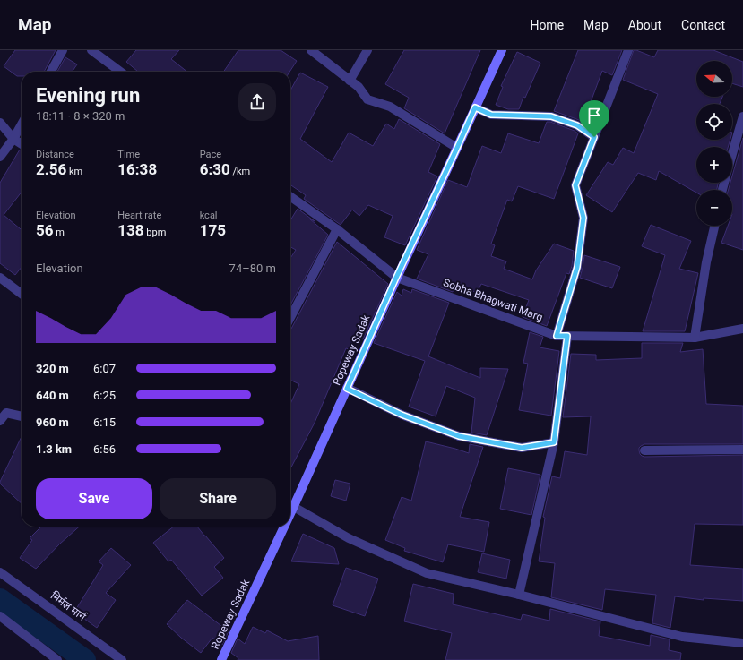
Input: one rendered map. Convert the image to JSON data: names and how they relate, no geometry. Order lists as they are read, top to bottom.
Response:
{
  "streets": {
    "main road": ["Ropeway Sadak"],
    "street": ["Sobha Bhagwati Marg", "निर्मल मार्ग"]
  },
  "crossings": [
    ["Sobha Bhagwati Marg", "Ropeway Sadak"]
  ],
  "north": "left",
  "page": {
    "header": "Map",
    "nav": [
      "Home",
      "Map",
      "About",
      "Contact"
    ],
    "map_buttons": ["+", "−"],
    "heading": ["Evening run", "18:11 · 8 × 320 m"],
    "stats": [
      ["Distance", "2.56 km"],
      ["Time", "16:38"],
      ["Pace", "6:30 /km"],
      ["Elevation", "56 m"],
      ["Heart rate", "138 bpm"],
      ["kcal", "175"]
    ],
    "chart": ["Elevation", "74–80 m"],
    "list": [
      {
        "name": "320 m",
        "note": "6:07"
      },
      {
        "name": "640 m",
        "note": "6:25"
      },
      {
        "name": "960 m",
        "note": "6:15"
      },
      {
        "name": "1.3 km",
        "note": "6:56"
      }
    ],
    "buttons": ["Save", "Share"]
  }
}
